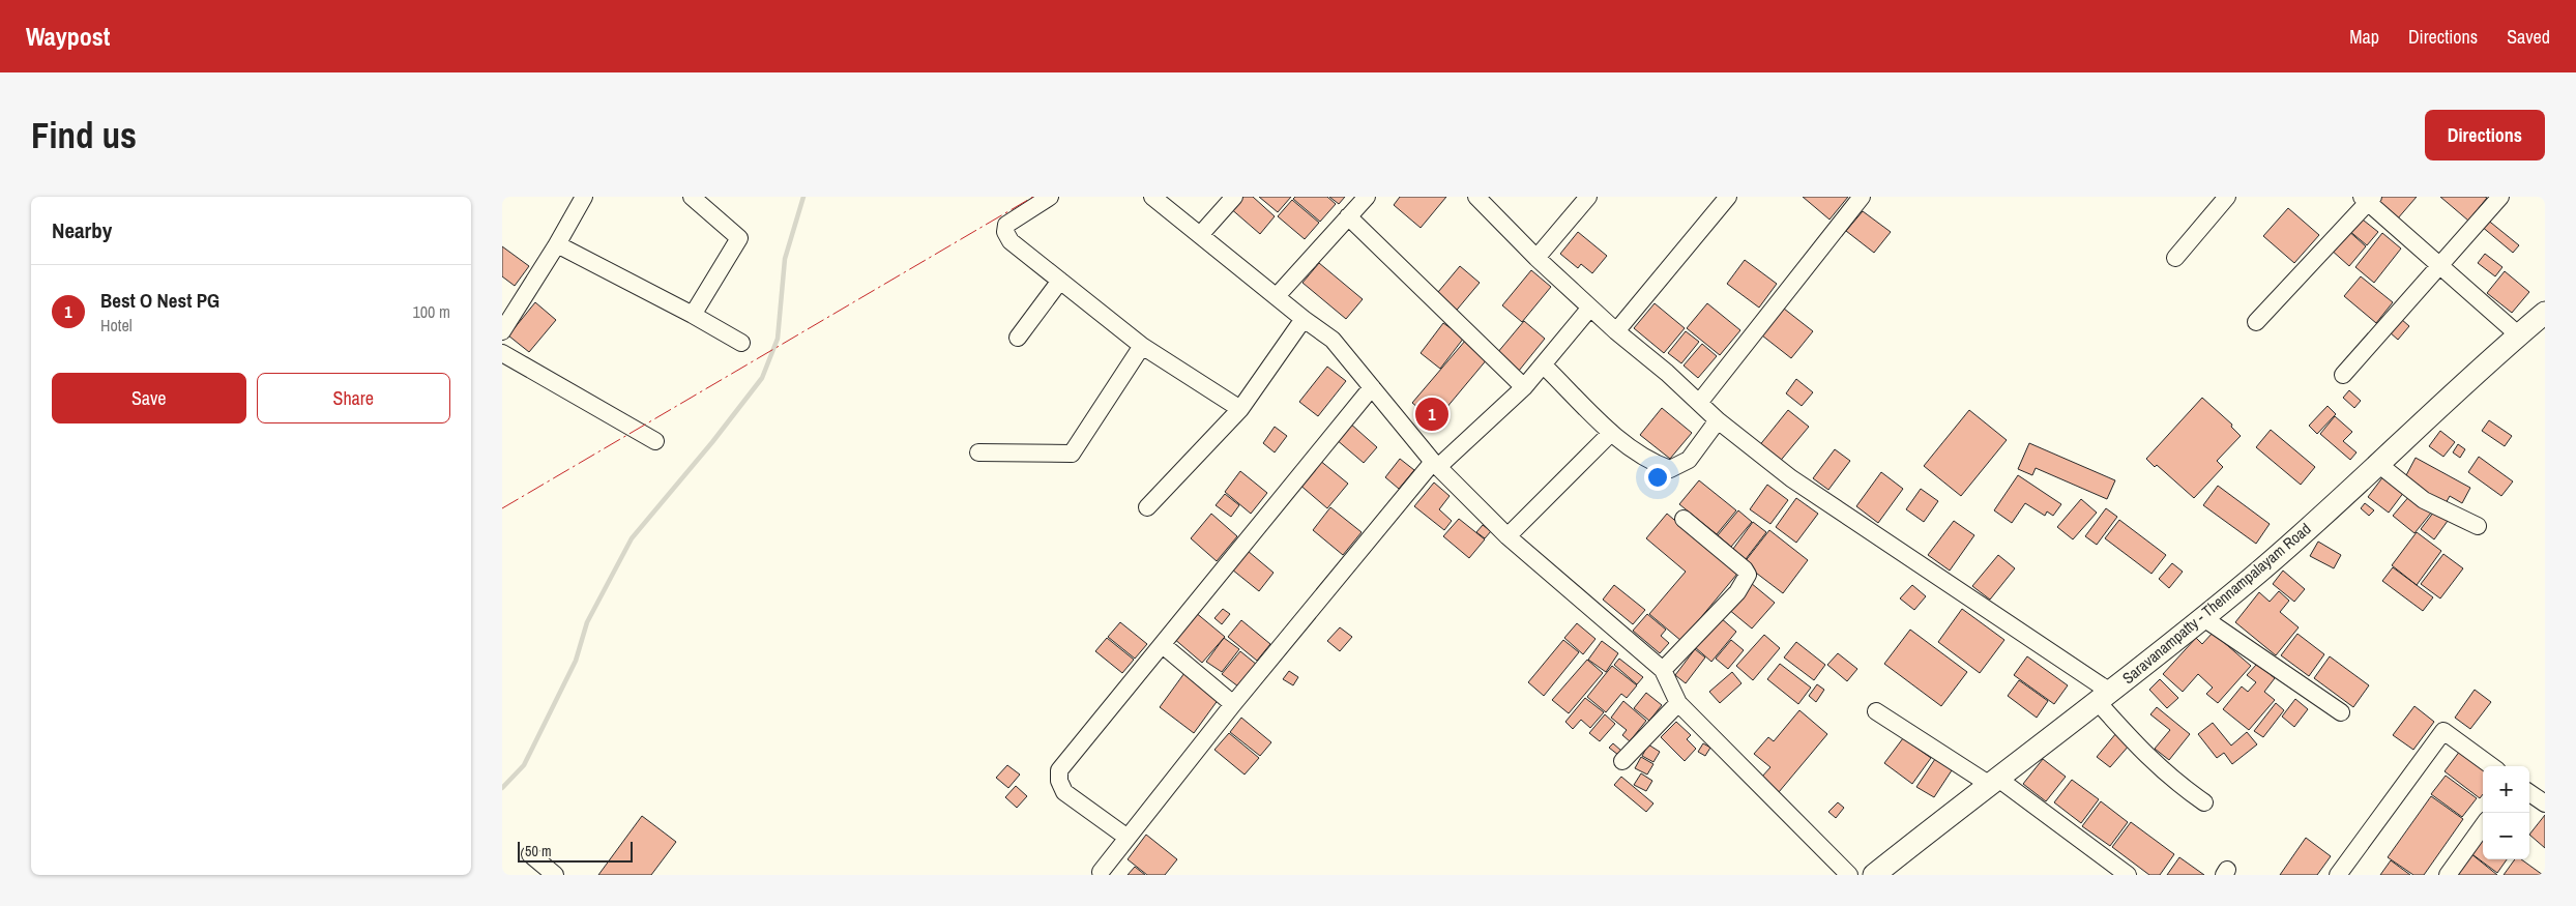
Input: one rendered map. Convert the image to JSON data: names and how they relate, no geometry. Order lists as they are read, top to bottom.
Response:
{
  "streets": {
    "main road": ["Saravanampatty - Thennampalayam Road"]
  },
  "scale_bar": "50 m",
  "page": {
    "header": "Waypost",
    "nav": ["Map", "Directions", "Saved"],
    "buttons": [
      "Directions",
      ["Save", "Share"]
    ],
    "title": "Find us",
    "heading": "Nearby",
    "list": [
      {
        "mark": "1",
        "name": "Best O Nest PG",
        "note": "Hotel",
        "value": "100 m"
      }
    ],
    "pins": "1",
    "map_buttons": ["+", "−"],
    "scale": "50 m"
  }
}
